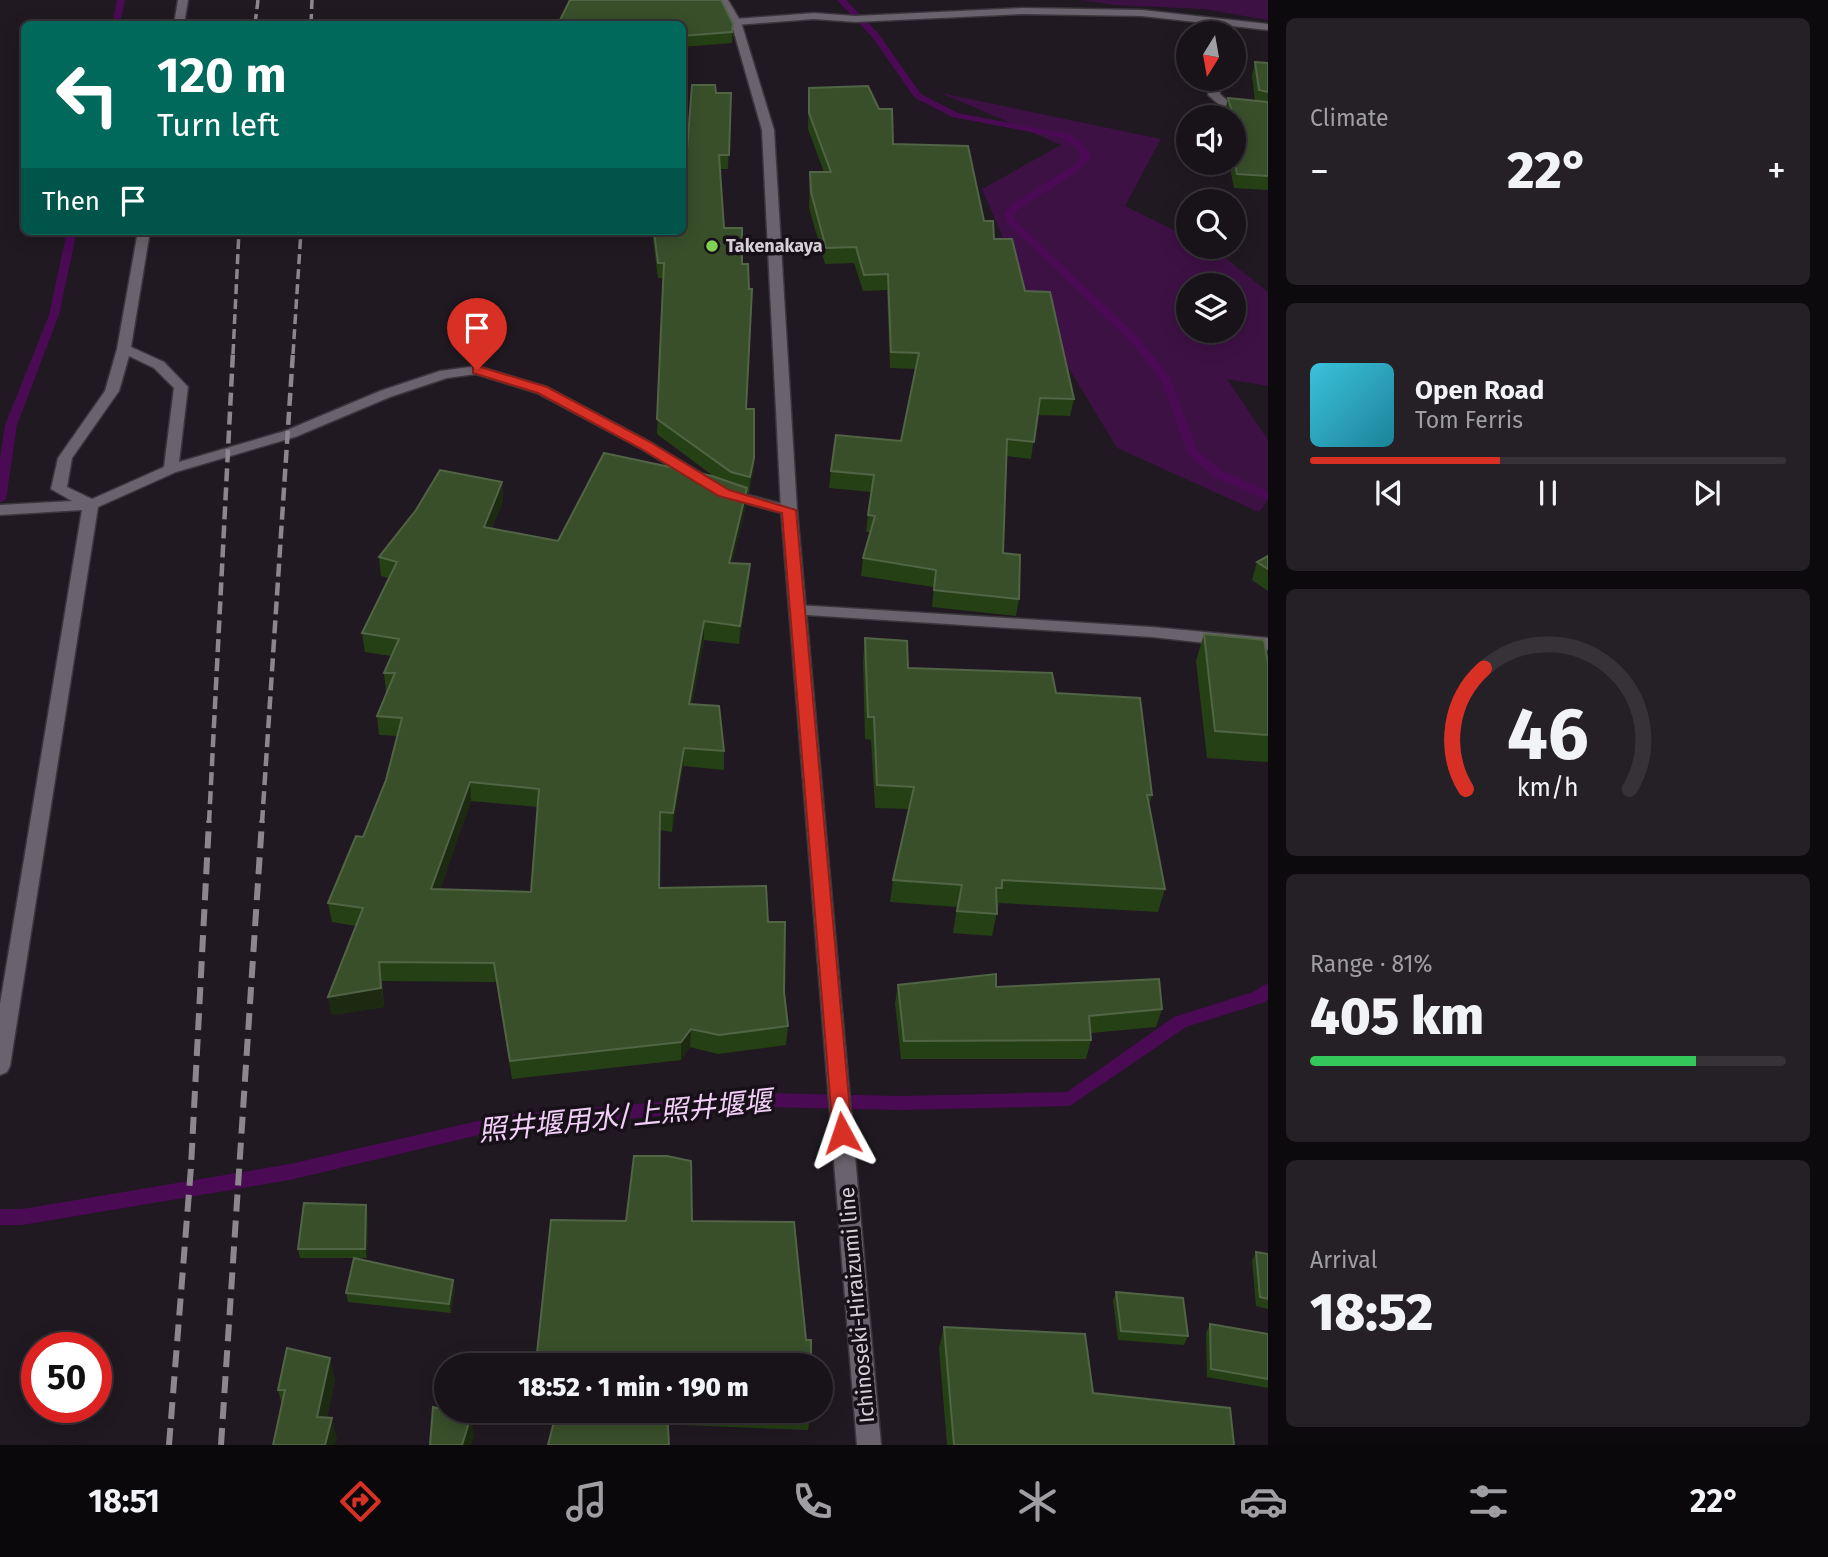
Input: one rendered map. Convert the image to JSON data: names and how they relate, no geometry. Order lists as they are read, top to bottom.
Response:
{
  "streets": {
    "street": ["Ichinoseki-Hiraizumi line"]
  },
  "water": ["照井堰用水/上照井堰堰"],
  "places": ["Takenakaya"],
  "north": "bottom",
  "page": {
    "tile": [
      "Climate",
      ["Range · 81%", "405 km"],
      ["Arrival", "18:52"]
    ],
    "turn": ["120 m", "Turn left"],
    "heat": ["−", "22°", "+"],
    "then": "Then",
    "song": ["Open Road", "Tom Ferris"],
    "limit": "50",
    "trip": "18:52 · 1 min · 190 m",
    "tabs": ["18:51", "22°"],
    "gauge": ["46", "km/h"]
  }
}
